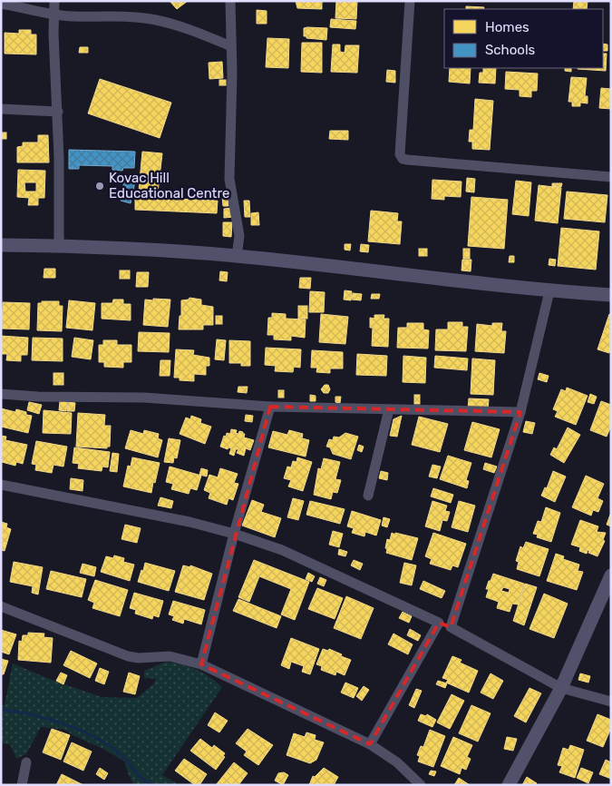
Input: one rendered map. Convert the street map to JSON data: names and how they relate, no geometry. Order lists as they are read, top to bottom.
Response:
{
  "places": ["Kovac Hill Educational Centre"],
  "legend": ["Homes", "Schools"]
}
